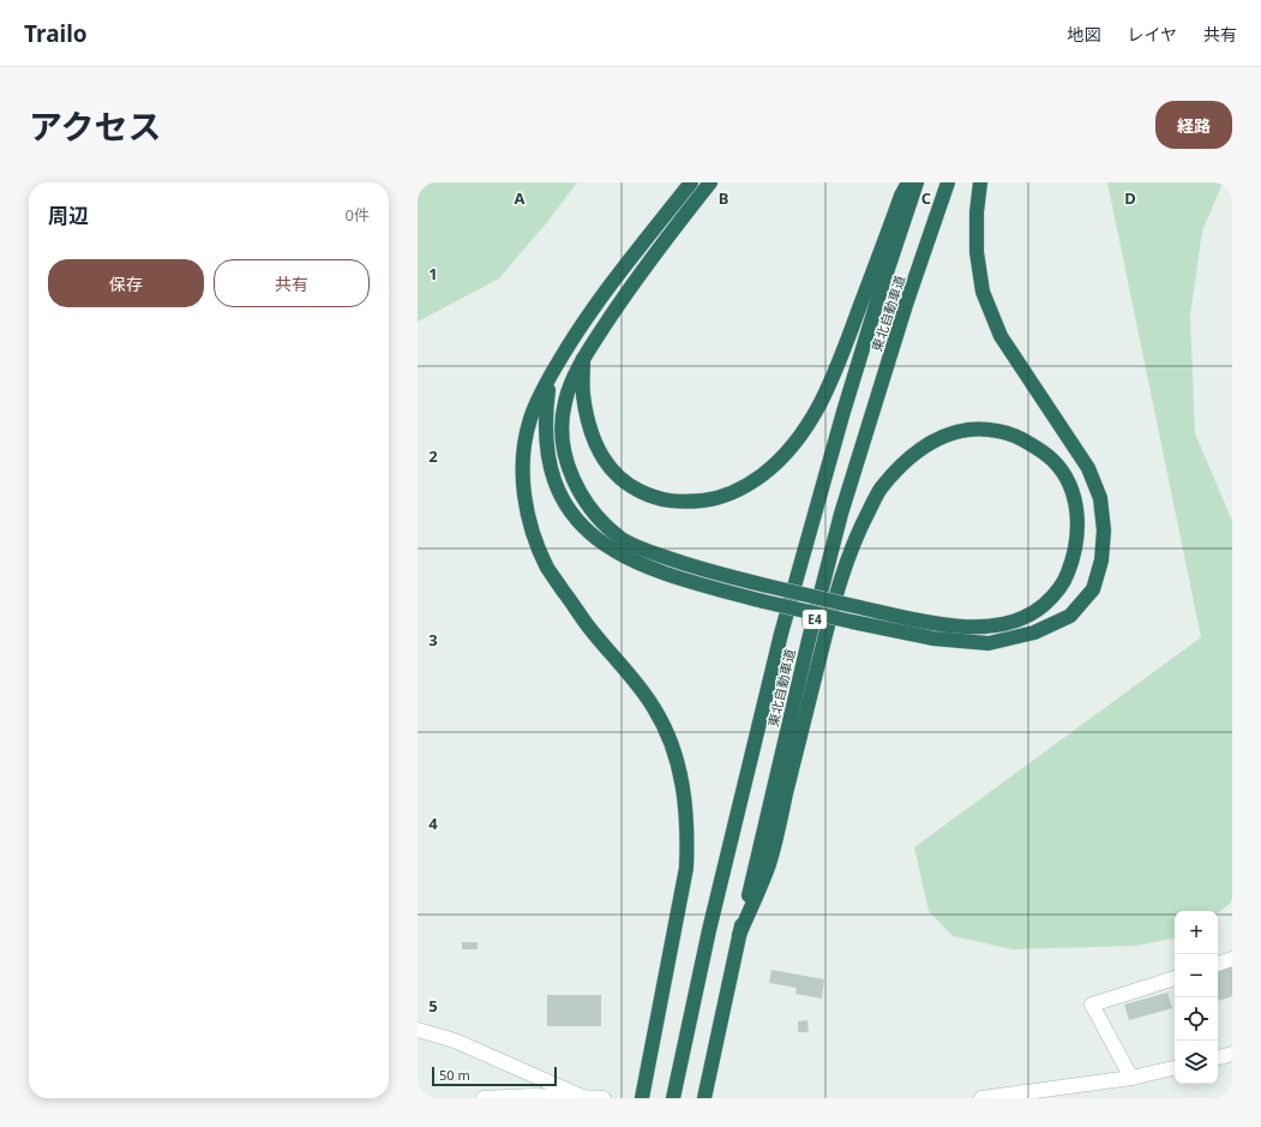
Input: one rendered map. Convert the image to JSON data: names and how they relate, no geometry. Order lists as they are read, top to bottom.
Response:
{
  "streets": {
    "highway": ["東北自動車道", "E4"]
  },
  "scale_bar": "50 m",
  "page": {
    "header": "Trailo",
    "nav": ["地図", "レイヤ", "共有"],
    "title": "アクセス",
    "buttons": [
      "経路",
      ["保存", "共有"]
    ],
    "heading": ["周辺", "0件"],
    "map_buttons": ["+", "−"],
    "scale": "50 m"
  },
  "grid": {
    "columns": [
      "A",
      "B",
      "C",
      "D"
    ],
    "rows": [
      "1",
      "2",
      "3",
      "4",
      "5"
    ]
  }
}
